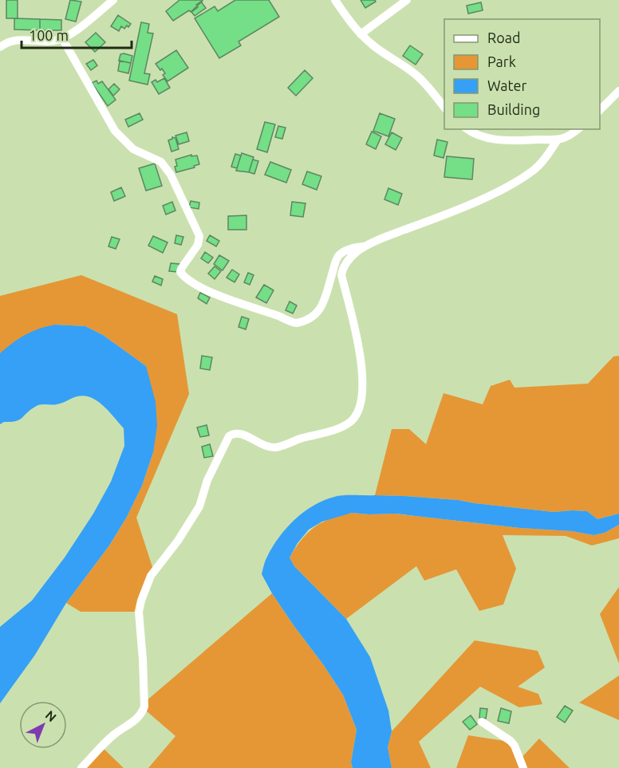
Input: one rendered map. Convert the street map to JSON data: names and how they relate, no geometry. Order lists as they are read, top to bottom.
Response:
{
  "legend": [
    "Road",
    "Park",
    "Water",
    "Building"
  ],
  "scale_bar": "100 m",
  "north": "top right"
}
